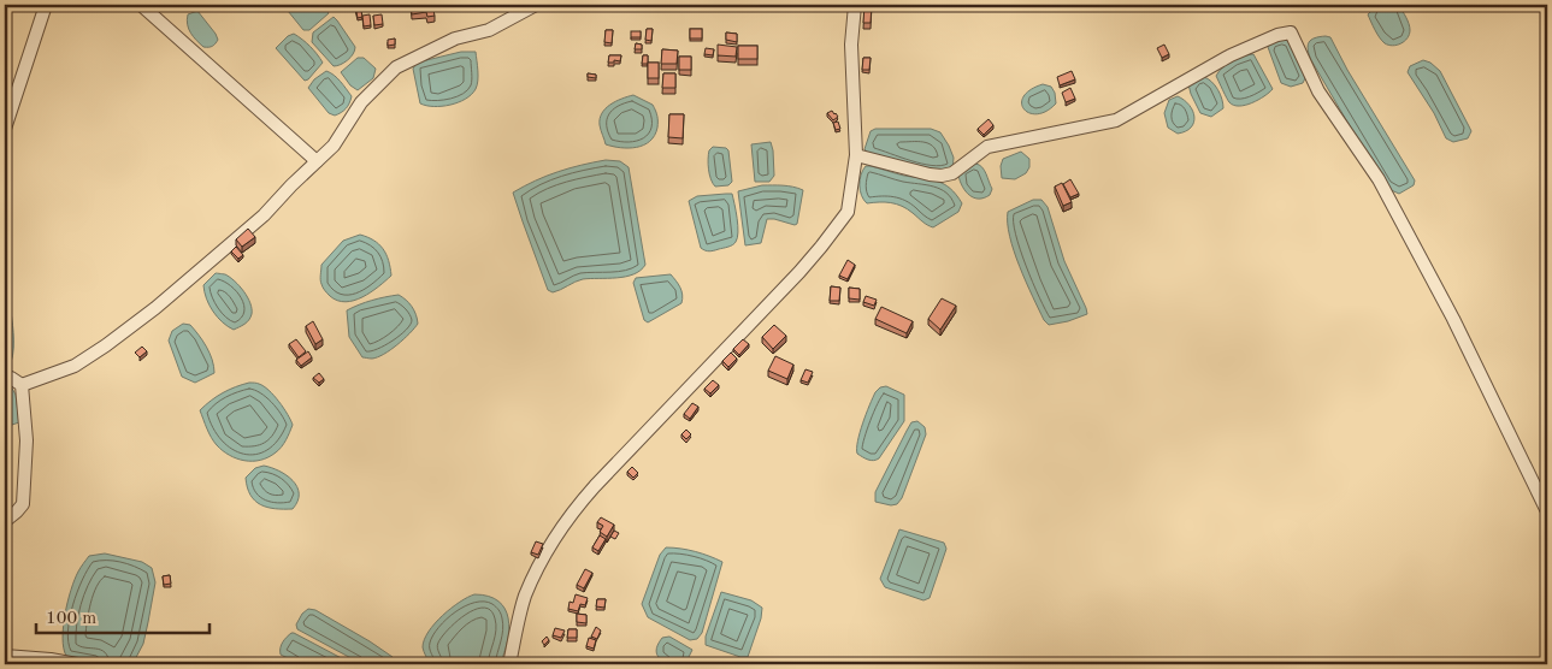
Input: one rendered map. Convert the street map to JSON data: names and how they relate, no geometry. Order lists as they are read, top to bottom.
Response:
{
  "scale_bar": "100 m"
}
